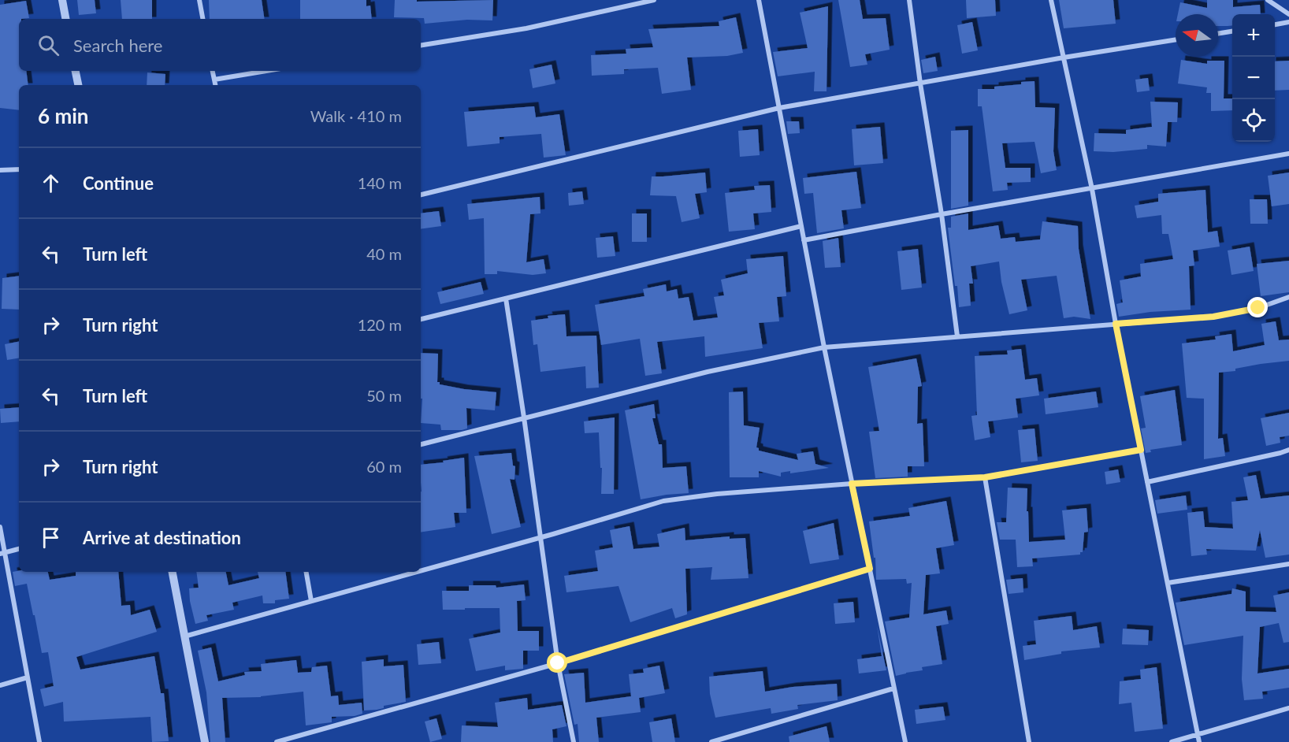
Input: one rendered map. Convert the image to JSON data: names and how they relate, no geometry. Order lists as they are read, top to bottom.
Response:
{
  "north": "left",
  "page": {
    "map_buttons": ["+", "−"],
    "search": "Search here",
    "heading": ["6 min", "Walk · 410 m"],
    "list": [
      ["Continue", "140 m"],
      ["Turn left", "40 m"],
      ["Turn right", "120 m"],
      ["Turn left", "50 m"],
      ["Turn right", "60 m"],
      "Arrive at destination"
    ]
  }
}
